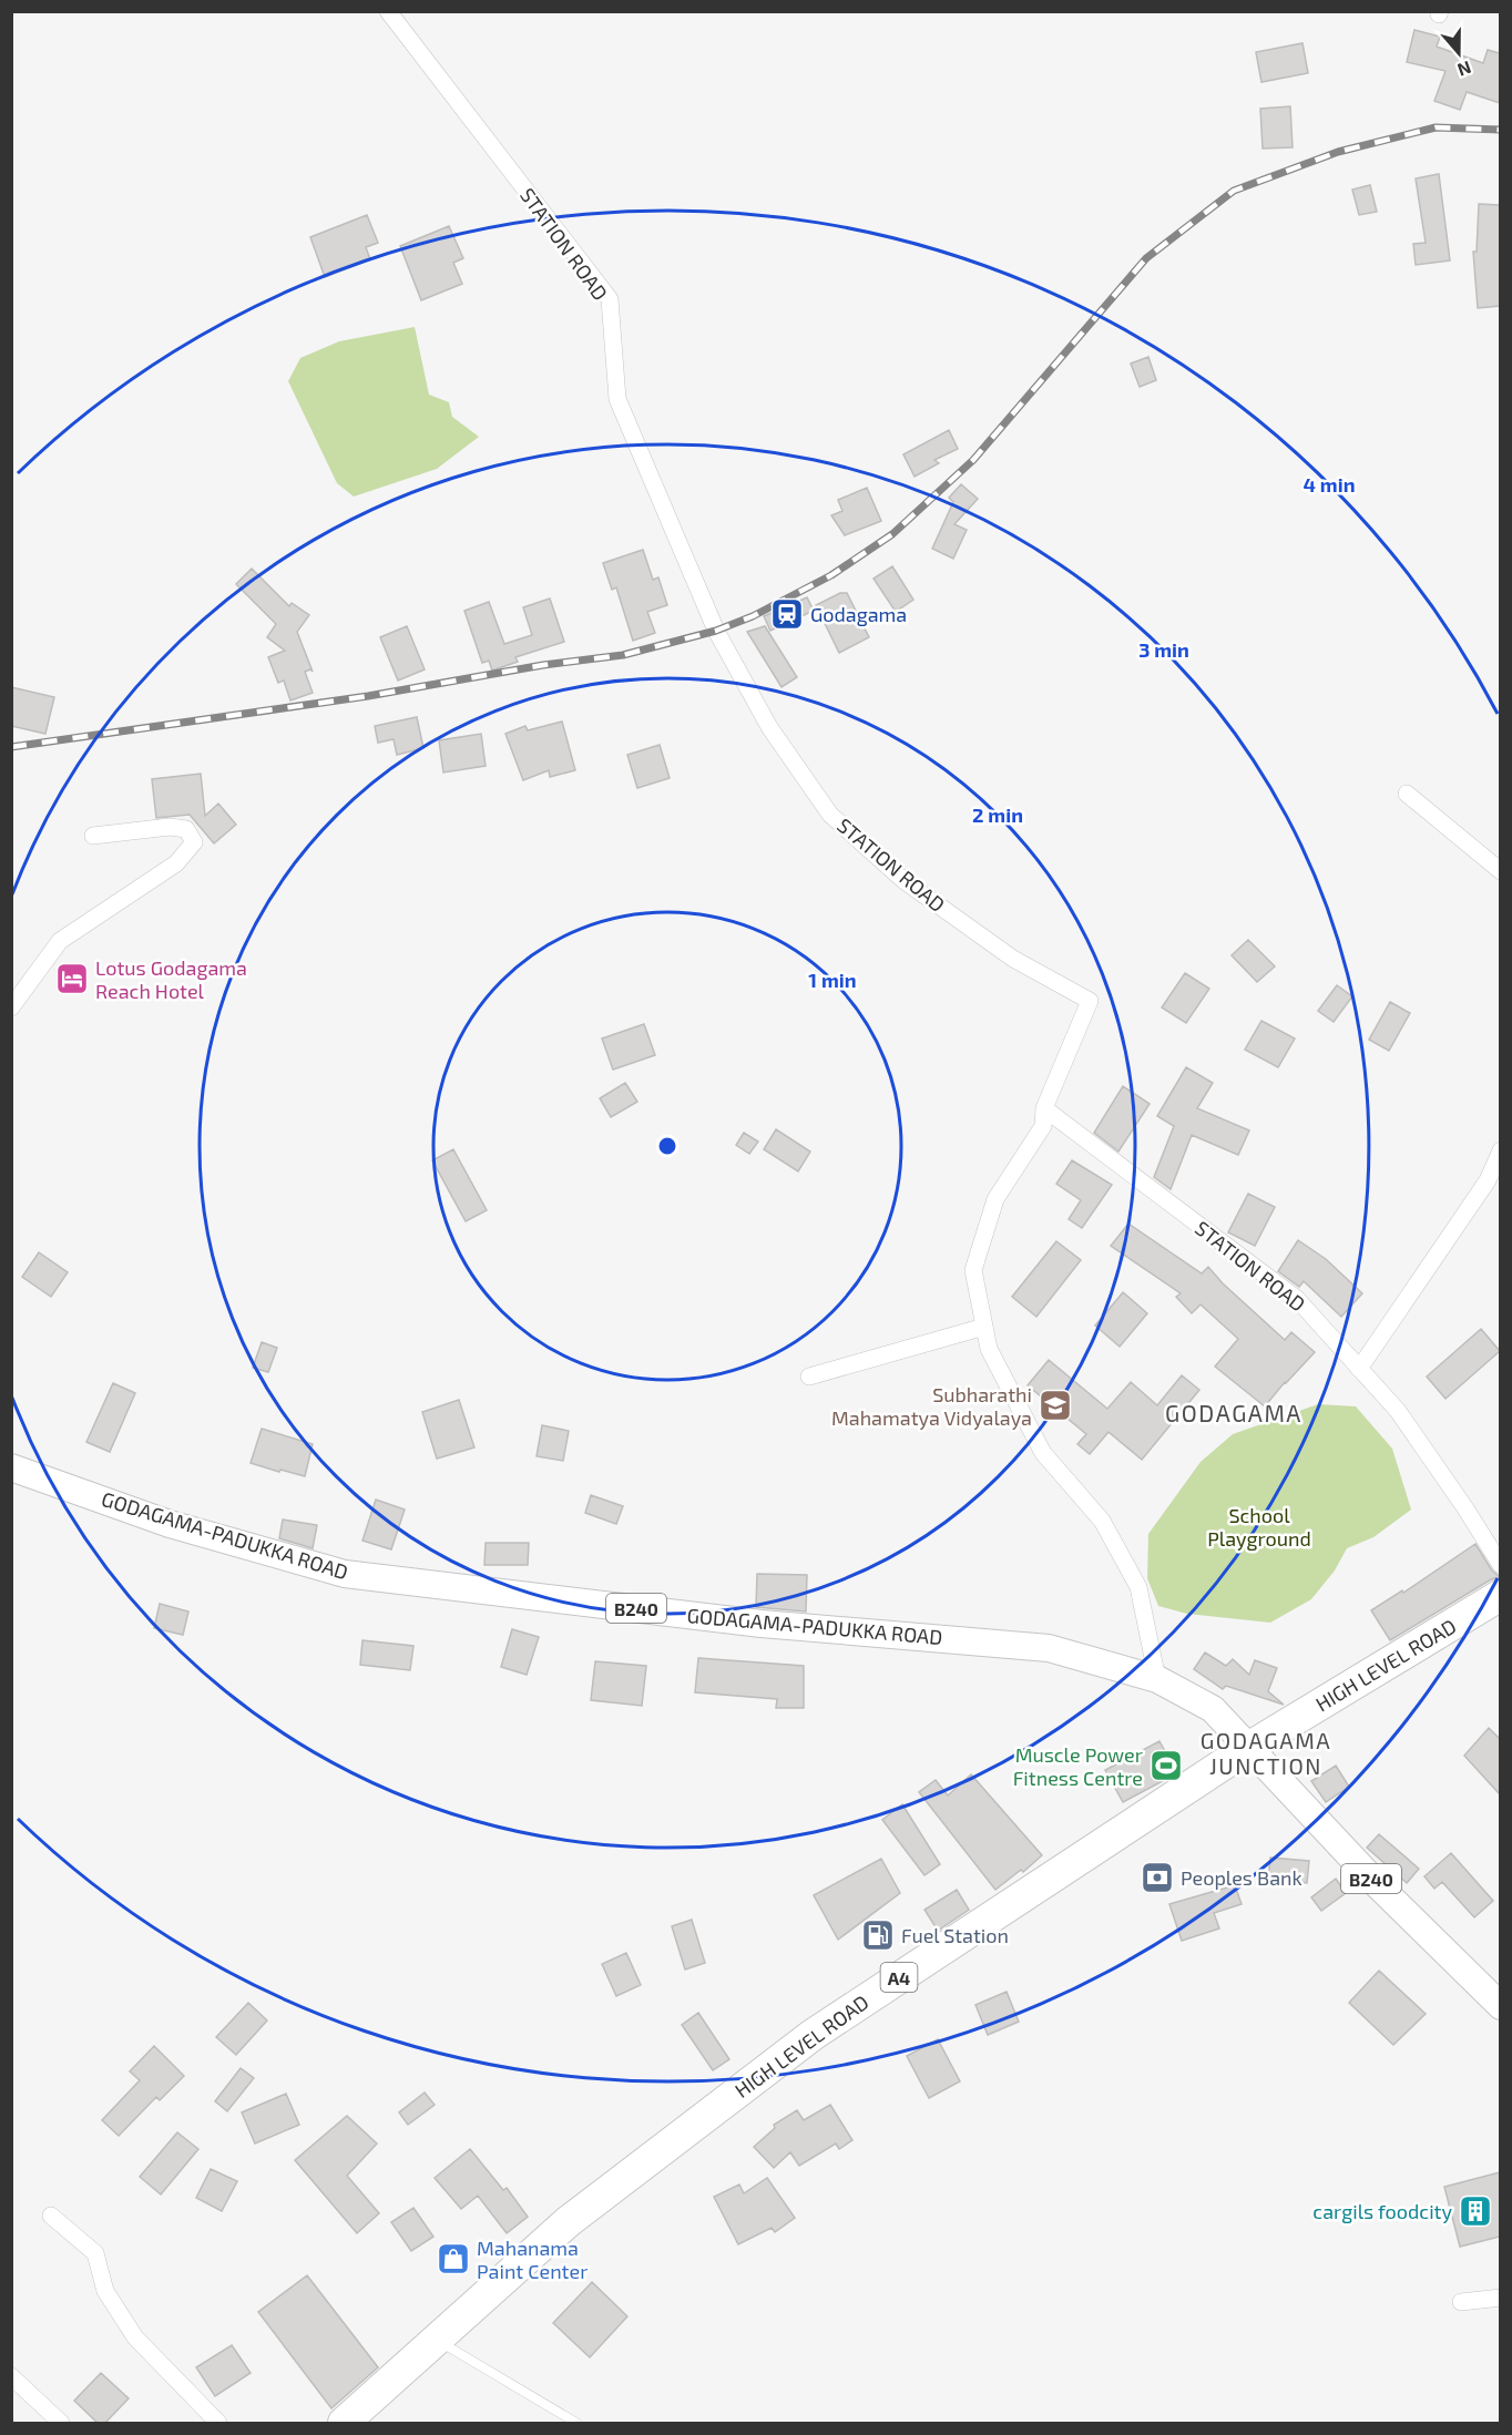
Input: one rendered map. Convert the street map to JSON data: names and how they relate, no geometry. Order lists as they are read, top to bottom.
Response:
{
  "streets": {
    "highway": ["HIGH LEVEL ROAD", "A4"],
    "main road": ["GODAGAMA-PADUKKA ROAD", "B240"],
    "street": ["STATION ROAD"]
  },
  "crossings": [
    ["GODAGAMA-PADUKKA ROAD", "B240"],
    ["GODAGAMA-PADUKKA ROAD", "HIGH LEVEL ROAD"],
    ["B240", "HIGH LEVEL ROAD"]
  ],
  "districts": ["GODAGAMA", "GODAGAMA JUNCTION"],
  "parks": ["School Playground"],
  "places": {
    "station": ["Godagama"],
    "hotel": ["Lotus Godagama Reach Hotel"],
    "school or university": ["Subharathi Mahamatya Vidyalaya"],
    "sports": ["Muscle Power Fitness Centre"],
    "bank": ["Peoples Bank"],
    "fuel station": ["Fuel Station"],
    "building": ["cargils foodcity"],
    "shop": ["Mahanama Paint Center"]
  },
  "north": "bottom",
  "rings": [
    "4 min",
    "3 min",
    "2 min",
    "1 min"
  ]
}
